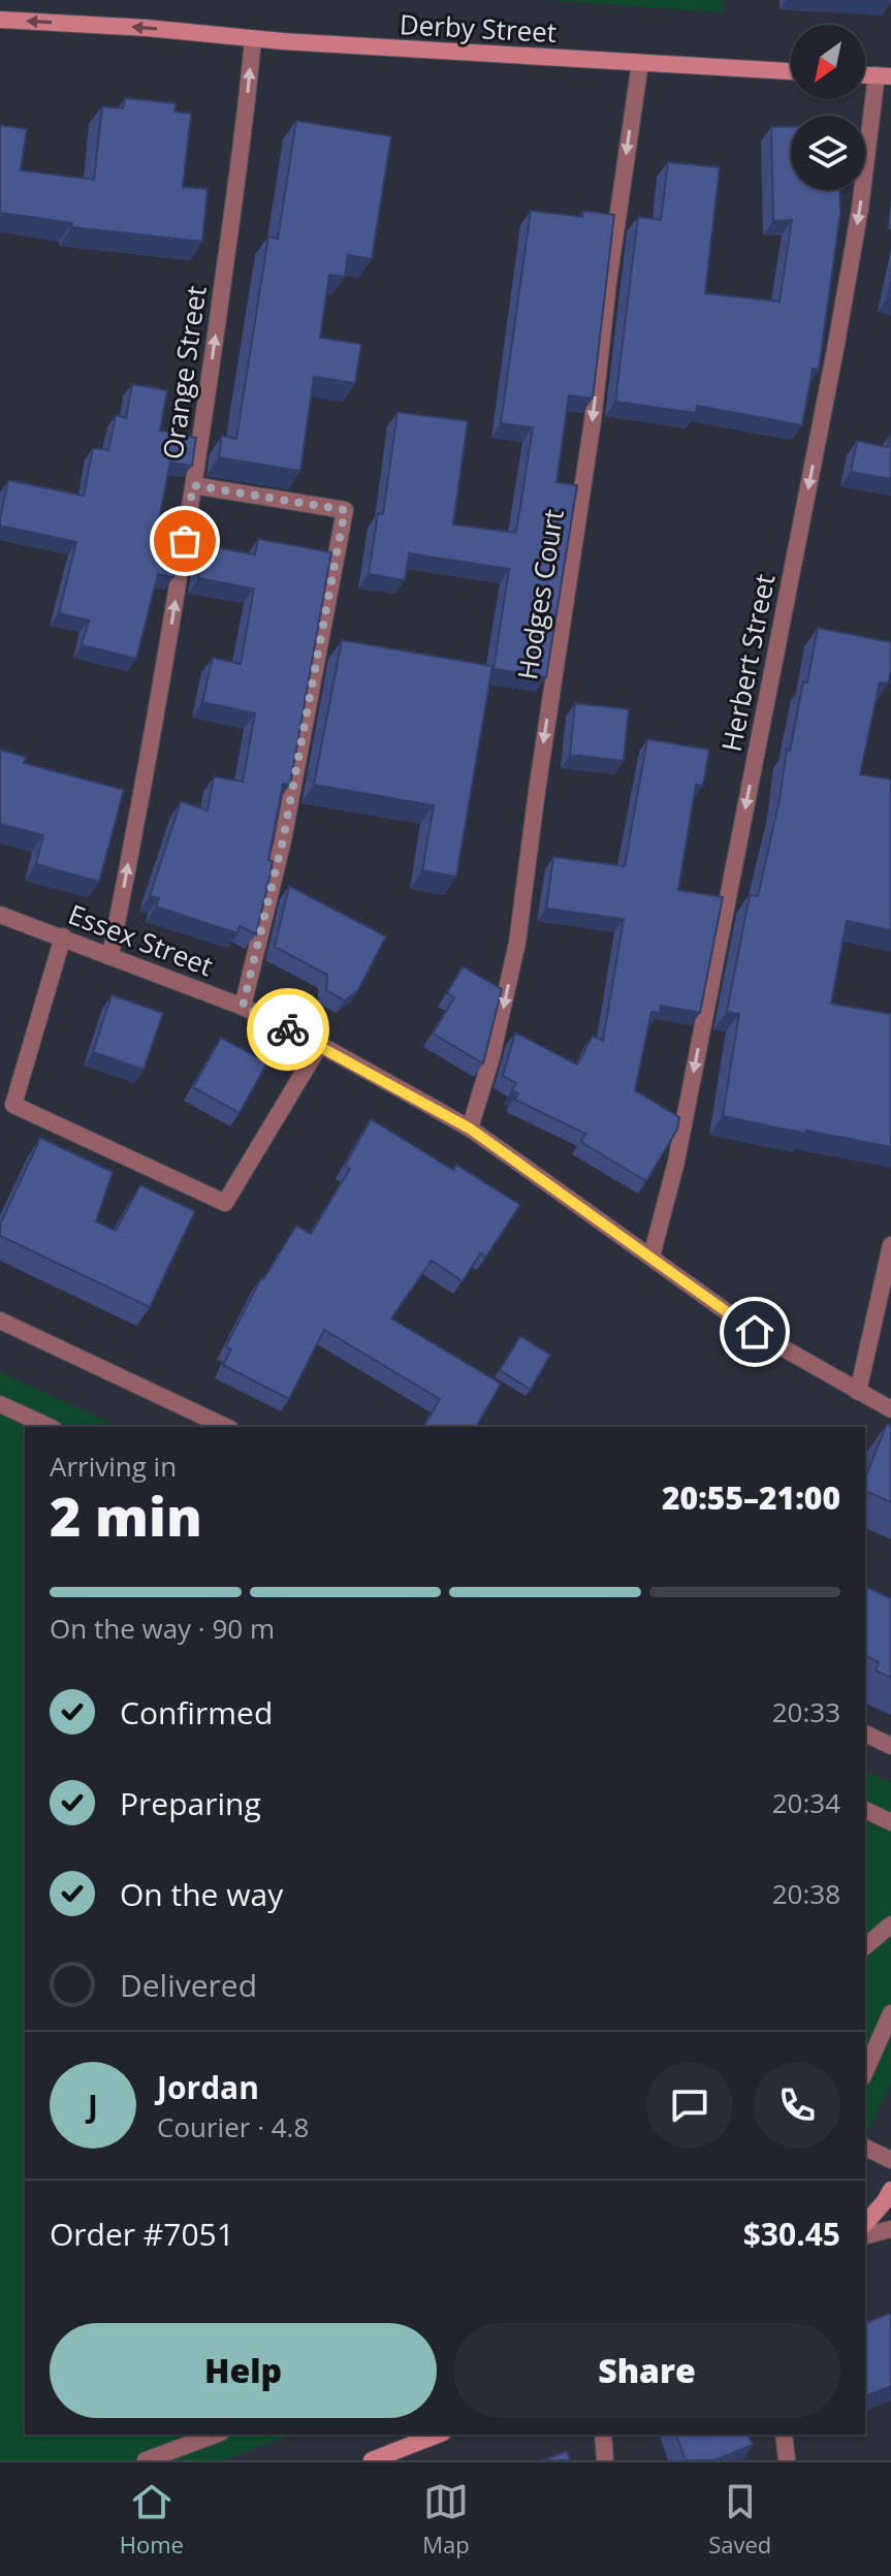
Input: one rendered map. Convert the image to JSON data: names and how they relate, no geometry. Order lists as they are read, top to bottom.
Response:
{
  "streets": {
    "main road": ["Derby Street"],
    "street": [
      "Orange Street",
      "Hodges Court",
      "Herbert Street",
      "Essex Street"
    ]
  },
  "crossings": [
    ["Derby Street", "Orange Street"],
    ["Derby Street", "Hodges Court"],
    ["Orange Street", "Essex Street"],
    ["Hodges Court", "Essex Street"],
    ["Herbert Street", "Essex Street"]
  ],
  "one_way": ["Orange Street", "Hodges Court", "Herbert Street"],
  "north": "bottom left",
  "page": {
    "heading": ["2 min", "Arriving in", "20:55–21:00"],
    "panel": [
      "Jordan",
      "Courier · 4.8",
      "Order #7051",
      "$30.45"
    ],
    "bar": "On the way · 90 m",
    "list": [
      ["Confirmed", "20:33"],
      ["Preparing", "20:34"],
      ["On the way", "20:38"],
      "Delivered"
    ],
    "round": "J",
    "buttons": ["Help", "Share"],
    "tabs": ["Home", "Map", "Saved"]
  }
}
